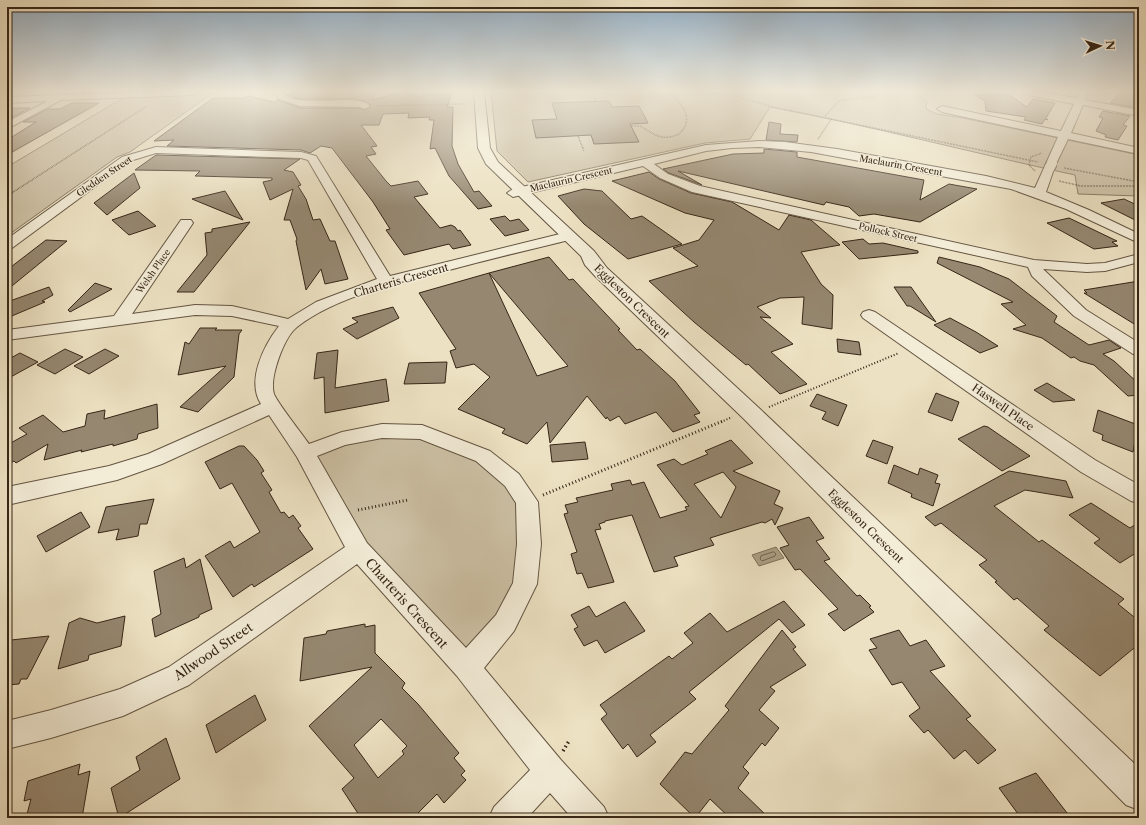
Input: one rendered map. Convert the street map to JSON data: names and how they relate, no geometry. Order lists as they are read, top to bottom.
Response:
{
  "streets": {
    "street": [
      "Maclaurin Crescent",
      "Gledden Street",
      "Pollock Street",
      "Welsh Place",
      "Charteris Crescent",
      "Eggleston Crescent",
      "Haswell Place",
      "Allwood Street"
    ]
  },
  "crossings": [
    ["Maclaurin Crescent", "Pollock Street"],
    ["Maclaurin Crescent", "Eggleston Crescent"],
    ["Gledden Street", "Charteris Crescent"],
    ["Charteris Crescent", "Eggleston Crescent"],
    ["Charteris Crescent", "Allwood Street"]
  ],
  "north": "right"
}
